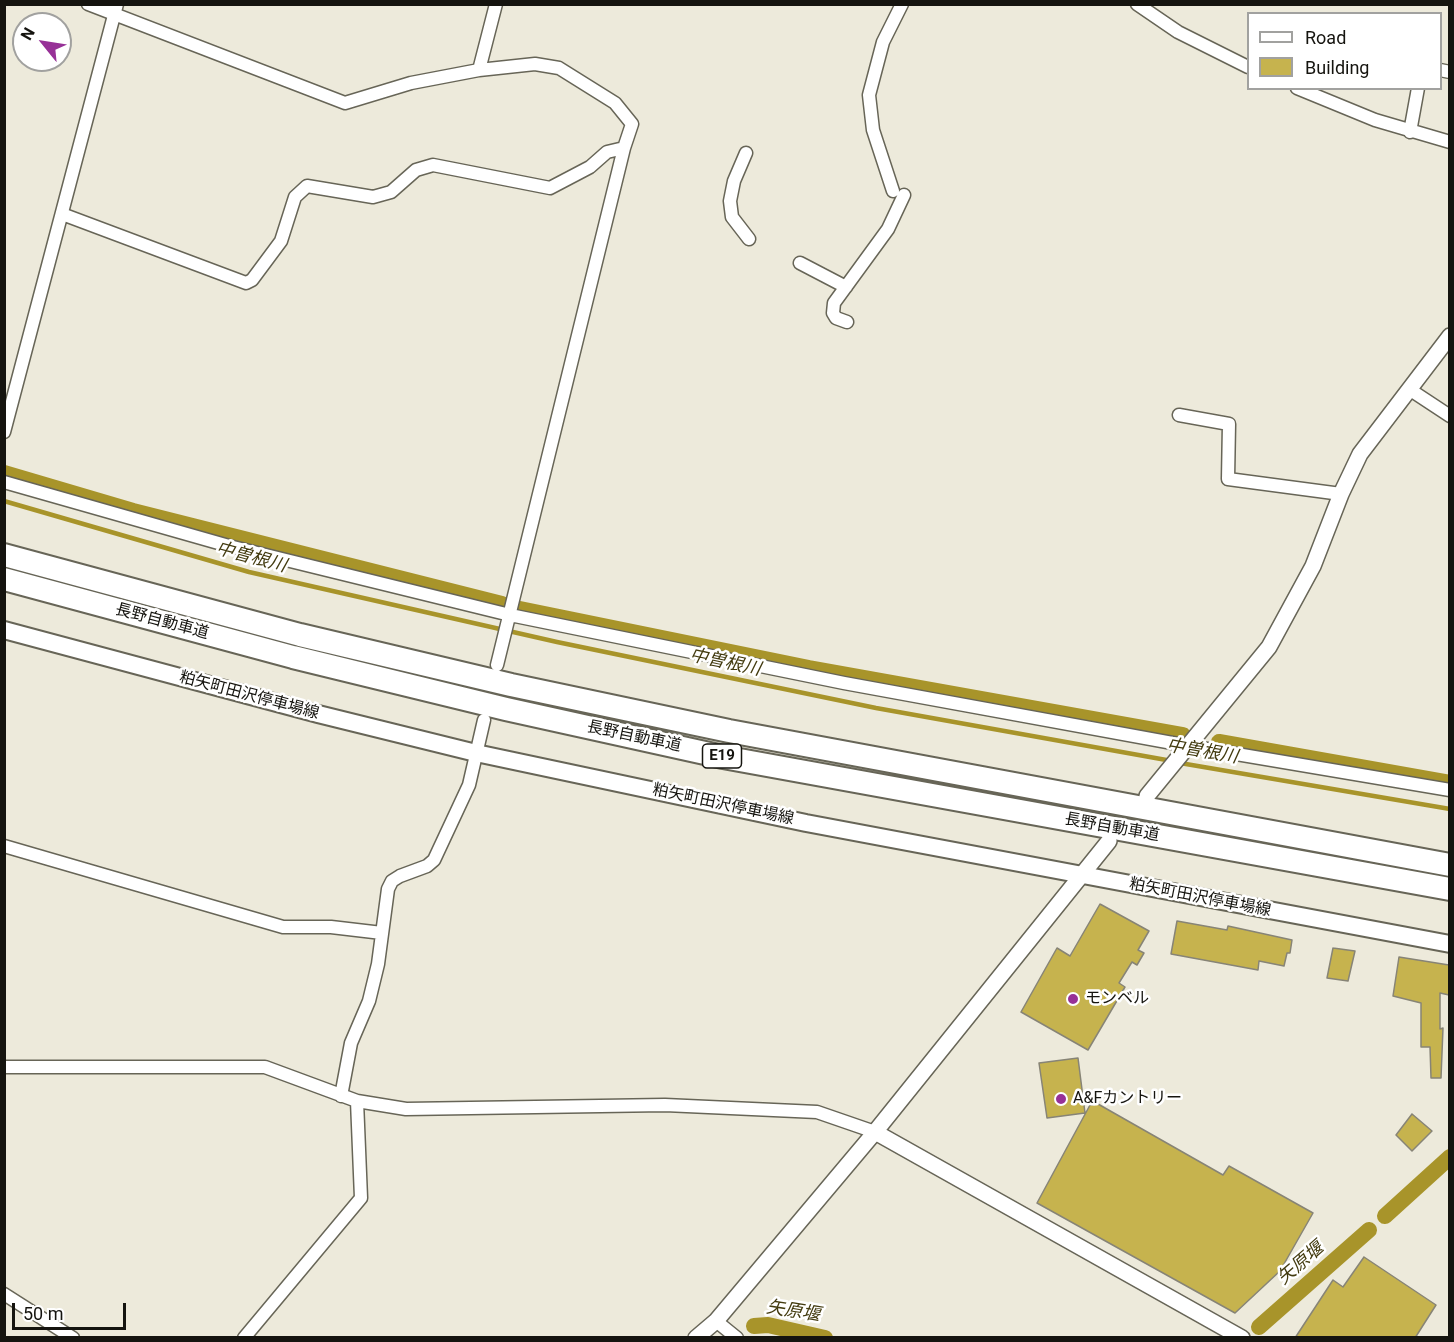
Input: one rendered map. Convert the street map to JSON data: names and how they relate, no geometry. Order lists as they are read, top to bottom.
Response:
{
  "streets": {
    "highway": ["長野自動車道", "E19"],
    "main road": ["粕矢町田沢停車場線"]
  },
  "water": ["中曽根川", "矢原堰"],
  "places": ["モンベル", "A&Fカントリー"],
  "legend": ["Road", "Building"],
  "scale_bar": "50 m",
  "north": "top left"
}
